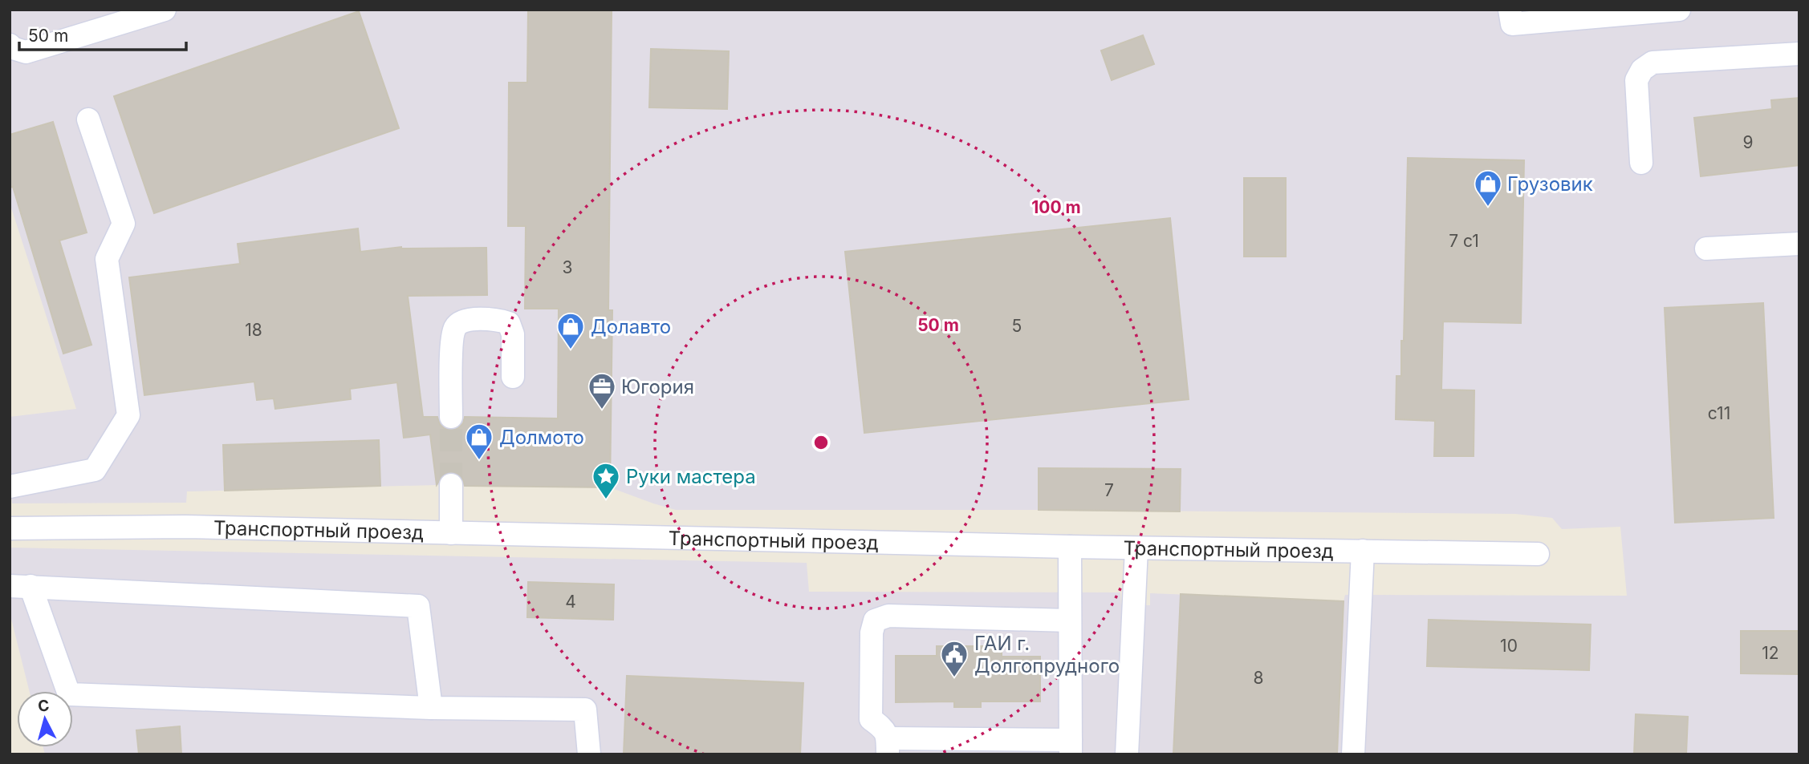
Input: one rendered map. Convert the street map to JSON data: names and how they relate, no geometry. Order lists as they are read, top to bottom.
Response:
{
  "streets": {
    "street": ["Транспортный проезд"]
  },
  "places": {
    "shop": ["Грузовик", "Долавто", "Долмото"],
    "office": ["Югория"],
    "place": ["Руки мастера"],
    "public building": ["ГАИ г. Долгопрудного"]
  },
  "house_numbers": [
    "9",
    "7 с1",
    "3",
    "5",
    "18",
    "с11",
    "7",
    "4",
    "10",
    "12",
    "8"
  ],
  "scale_bar": "50 m",
  "north": "top",
  "rings": ["100 m", "50 m"]
}
